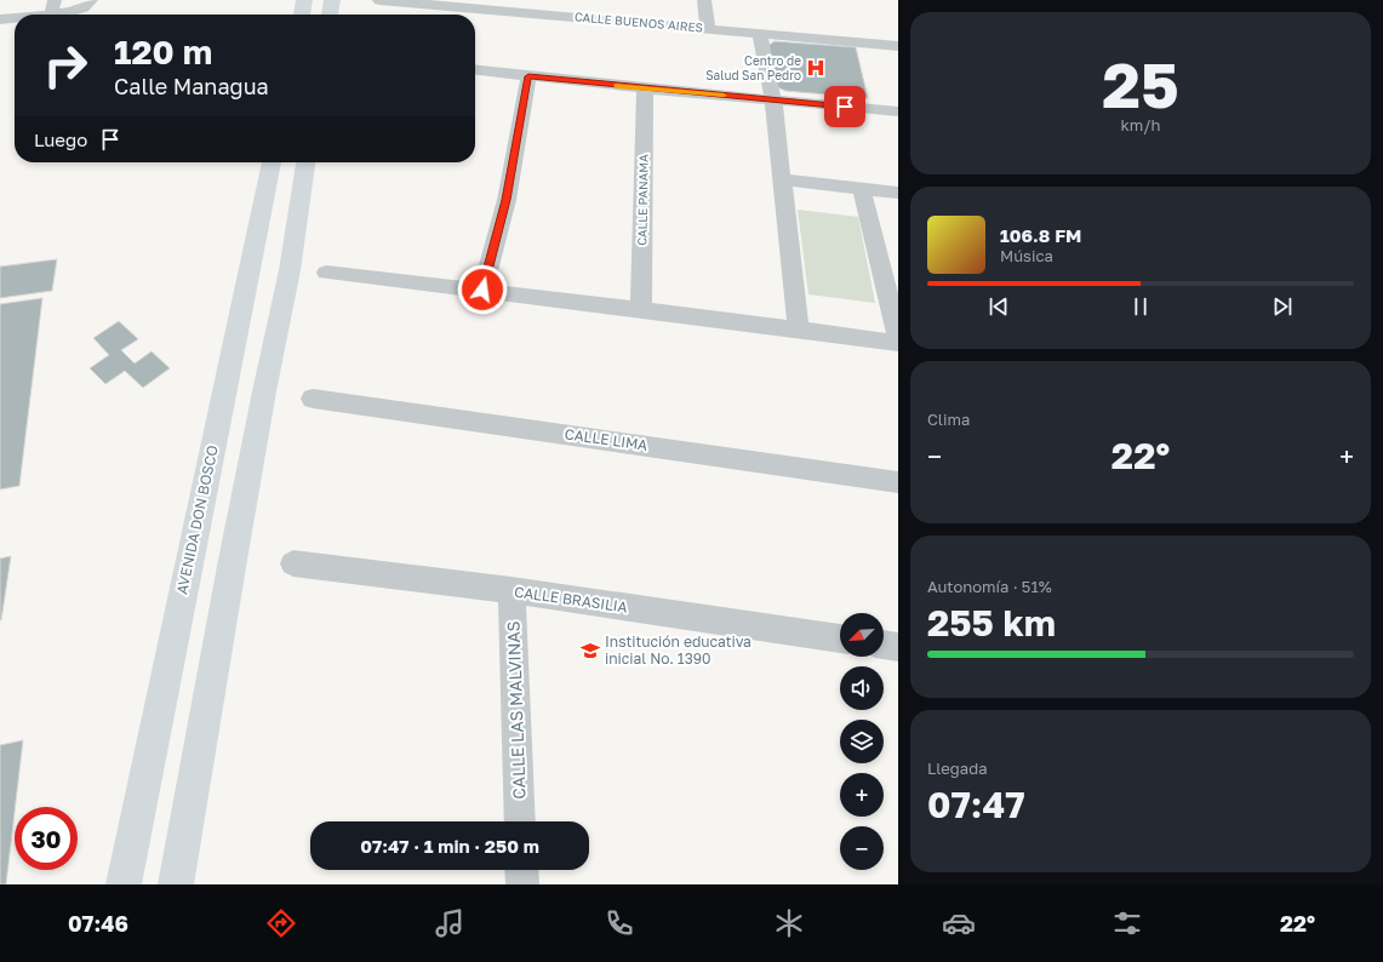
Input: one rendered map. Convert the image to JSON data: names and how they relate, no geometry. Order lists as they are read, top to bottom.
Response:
{
  "streets": {
    "main road": ["AVENIDA DON BOSCO"],
    "street": [
      "CALLE BUENOS AIRES",
      "CALLE PANAMA",
      "CALLE LIMA",
      "CALLE BRASILIA",
      "CALLE LAS MALVINAS"
    ]
  },
  "crossings": [
    ["CALLE BRASILIA", "CALLE LAS MALVINAS"]
  ],
  "places": {
    "hospital": ["Centro de Salud San Pedro"],
    "school or university": ["Institución educativa inicial No. 1390"]
  },
  "north": "bottom left",
  "page": {
    "tile": [
      ["25", "km/h"],
      "Clima",
      ["Autonomía · 51%", "255 km"],
      ["Llegada", "07:47"]
    ],
    "turn": ["120 m", "Calle Managua"],
    "then": "Luego",
    "song": ["106.8 FM", "Música"],
    "heat": ["−", "22°", "+"],
    "map_buttons": ["+", "−"],
    "limit": "30",
    "trip": "07:47 · 1 min · 250 m",
    "tabs": ["07:46", "22°"]
  }
}
